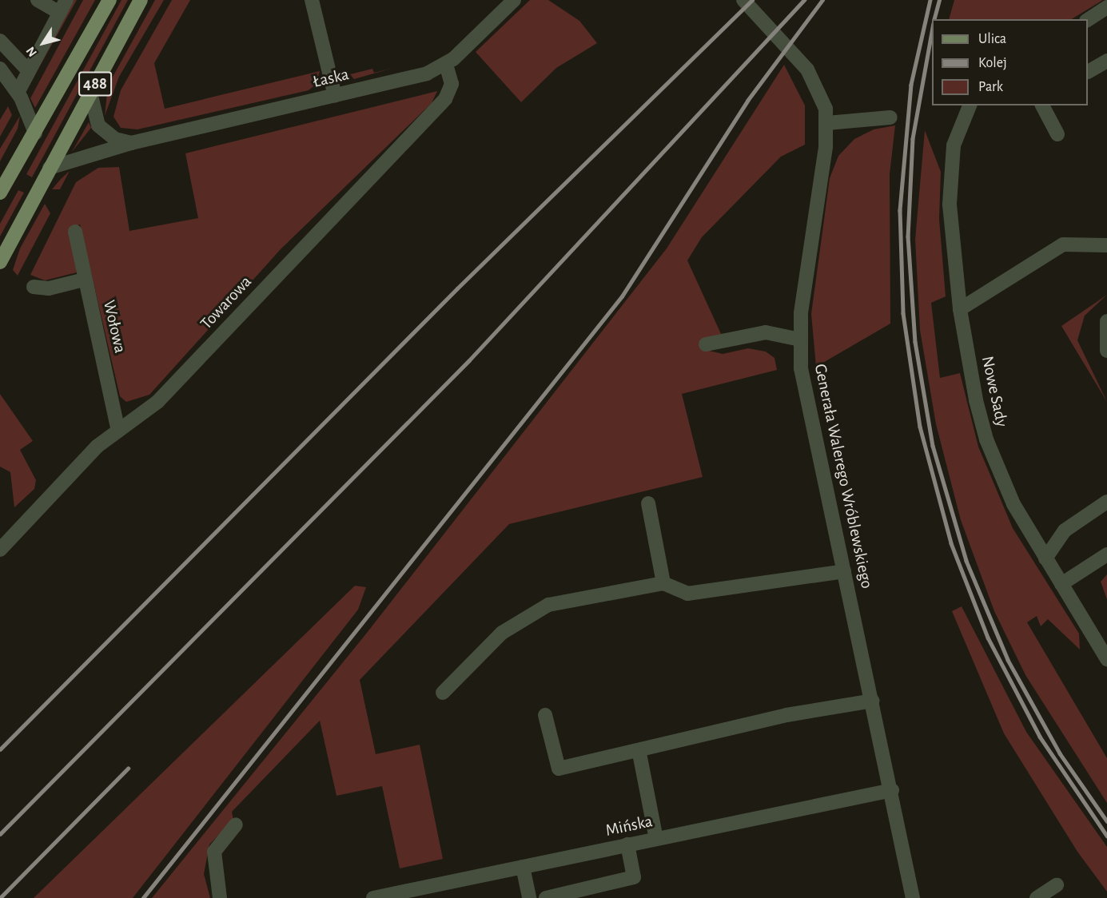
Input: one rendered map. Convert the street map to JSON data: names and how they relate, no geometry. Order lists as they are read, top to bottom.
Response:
{
  "streets": {
    "main road": ["488"],
    "street": [
      "Łaska",
      "Towarowa",
      "Wołowa",
      "Nowe Sady",
      "Generała Walerego Wróblewskiego",
      "Mińska"
    ]
  },
  "crossings": [
    ["Łaska", "488"],
    ["Łaska", "Towarowa"],
    ["Towarowa", "Wołowa"],
    ["Generała Walerego Wróblewskiego", "Mińska"]
  ],
  "legend": ["Ulica", "Kolej", "Park"],
  "north": "bottom left"
}
